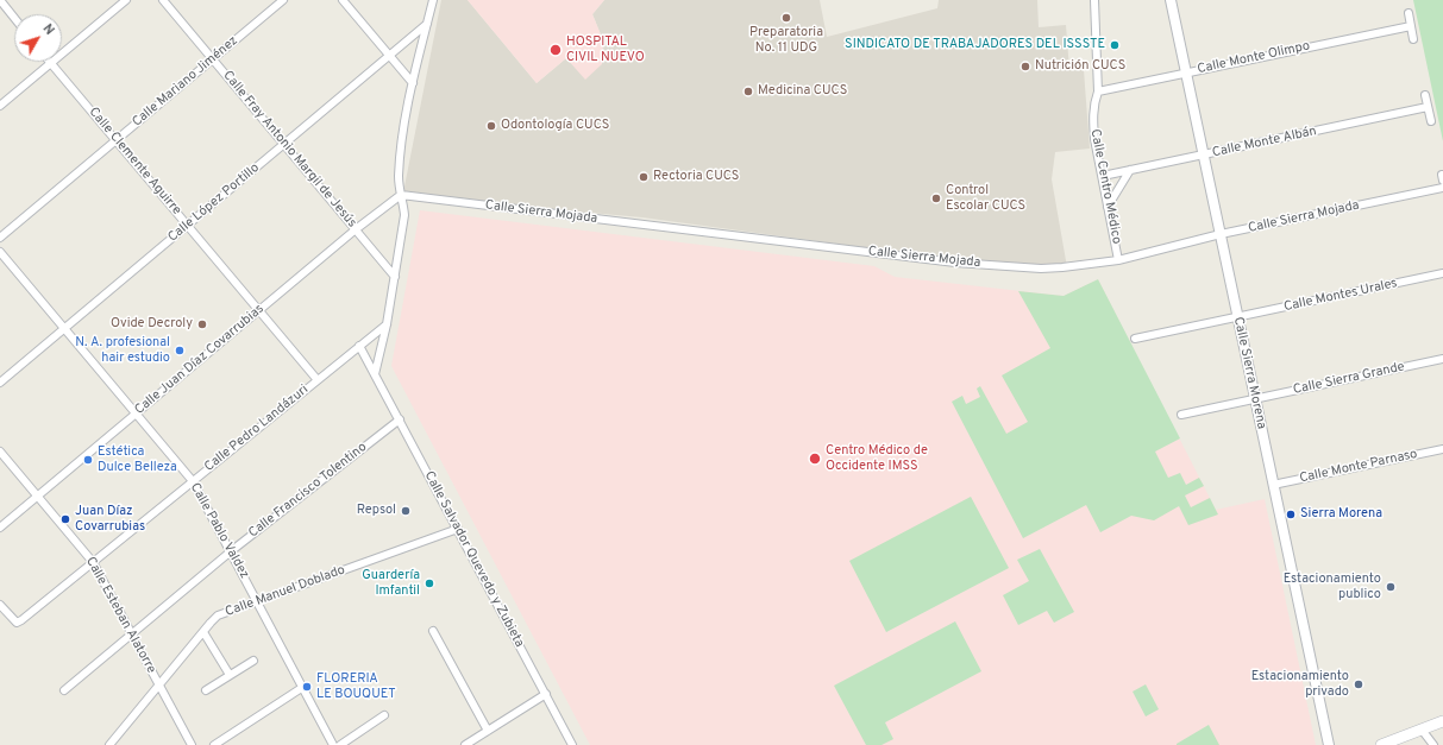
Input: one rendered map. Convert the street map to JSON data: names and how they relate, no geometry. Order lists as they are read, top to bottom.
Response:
{
  "streets": {
    "street": [
      "Calle Monte Olimpo",
      "Calle Mariano Jiménez",
      "Calle Monte Albán",
      "Calle Fray Antonio Margil de Jesús",
      "Calle Clemente Aguirre",
      "Calle Centro Médico",
      "Calle López Portillo",
      "Calle Sierra Mojada",
      "Calle Montes Urales",
      "Calle Juan Díaz Covarrubias",
      "Calle Sierra Morena",
      "Calle Sierra Grande",
      "Calle Pedro Landázuri",
      "Calle Monte Parnaso",
      "Calle Francisco Tolentino",
      "Calle Pablo Valdez",
      "Calle Salvador Quevedo y Zubieta",
      "Calle Manuel Doblado",
      "Calle Esteban Alatorre"
    ]
  },
  "crossings": [
    ["Calle Monte Olimpo", "Calle Centro Médico"],
    ["Calle Monte Olimpo", "Calle Sierra Morena"],
    ["Calle Mariano Jiménez", "Calle Fray Antonio Margil de Jesús"],
    ["Calle Mariano Jiménez", "Calle Clemente Aguirre"],
    ["Calle Monte Albán", "Calle Centro Médico"],
    ["Calle Monte Albán", "Calle Sierra Morena"],
    ["Calle Fray Antonio Margil de Jesús", "Calle López Portillo"],
    ["Calle Fray Antonio Margil de Jesús", "Calle Juan Díaz Covarrubias"],
    ["Calle Clemente Aguirre", "Calle López Portillo"],
    ["Calle Clemente Aguirre", "Calle Juan Díaz Covarrubias"],
    ["Calle Clemente Aguirre", "Calle Pedro Landázuri"],
    ["Calle Centro Médico", "Calle Sierra Mojada"],
    ["Calle López Portillo", "Calle Pablo Valdez"],
    ["Calle Sierra Mojada", "Calle Juan Díaz Covarrubias"],
    ["Calle Sierra Mojada", "Calle Sierra Morena"],
    ["Calle Montes Urales", "Calle Sierra Morena"],
    ["Calle Juan Díaz Covarrubias", "Calle Pablo Valdez"],
    ["Calle Juan Díaz Covarrubias", "Calle Esteban Alatorre"],
    ["Calle Sierra Morena", "Calle Sierra Grande"],
    ["Calle Sierra Morena", "Calle Monte Parnaso"],
    ["Calle Pedro Landázuri", "Calle Pablo Valdez"],
    ["Calle Pedro Landázuri", "Calle Salvador Quevedo y Zubieta"],
    ["Calle Pedro Landázuri", "Calle Esteban Alatorre"],
    ["Calle Francisco Tolentino", "Calle Pablo Valdez"],
    ["Calle Francisco Tolentino", "Calle Salvador Quevedo y Zubieta"],
    ["Calle Francisco Tolentino", "Calle Esteban Alatorre"],
    ["Calle Pablo Valdez", "Calle Manuel Doblado"],
    ["Calle Salvador Quevedo y Zubieta", "Calle Manuel Doblado"],
    ["Calle Manuel Doblado", "Calle Esteban Alatorre"]
  ],
  "places": [
    "Preparatoria No. 11 UDG",
    "SINDICATO DE TRABAJADORES DEL ISSSTE",
    "HOSPITAL CIVIL NUEVO",
    "Nutrición CUCS",
    "Medicina CUCS",
    "Odontología CUCS",
    "Rectoria CUCS",
    "Control Escolar CUCS",
    "Ovide Decroly",
    "N. A. profesional hair estudio",
    "Centro Médico de Occidente IMSS",
    "Estética Dulce Belleza",
    "Repsol",
    "Sierra Morena",
    "Juan Díaz Covarrubias",
    "Guardería Imfantil",
    "Estacionamiento publico",
    "Estacionamiento privado",
    "FLORERIA LE BOUQUET"
  ],
  "north": "top right"
}
